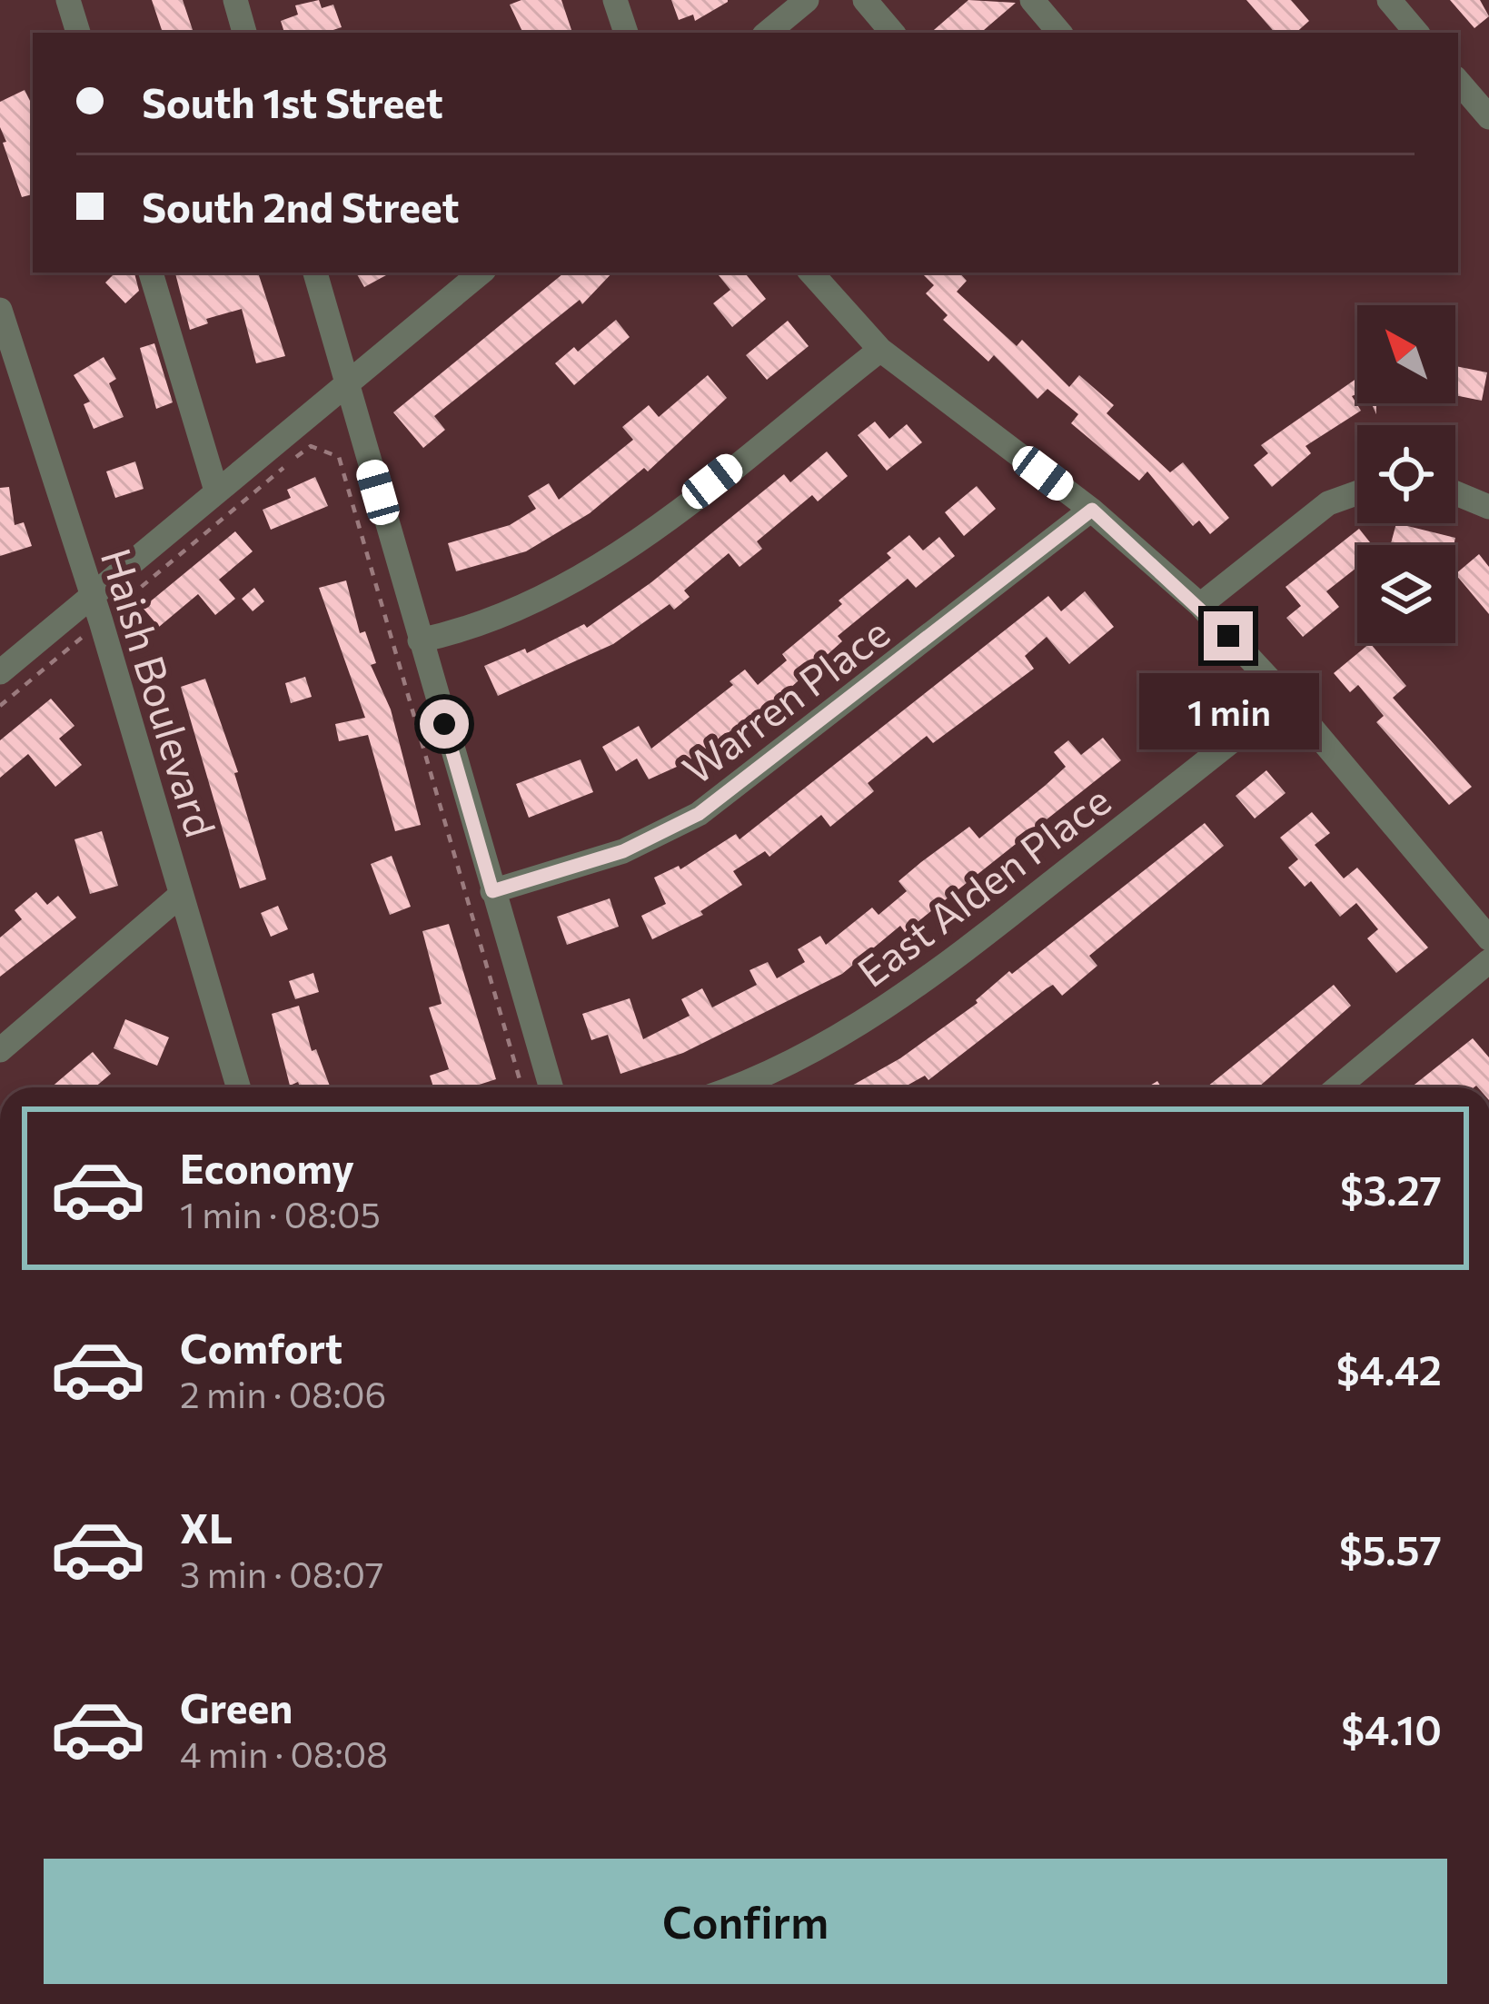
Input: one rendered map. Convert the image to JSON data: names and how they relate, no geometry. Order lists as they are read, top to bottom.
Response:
{
  "streets": {
    "street": ["Haish Boulevard", "Warren Place", "East Alden Place"]
  },
  "north": "top left",
  "page": {
    "banner": ["South 1st Street", "South 2nd Street"],
    "bubble": "1 min",
    "list": [
      {
        "name": "Economy",
        "note": "1 min · 08:05",
        "value": "$3.27"
      },
      {
        "name": "Comfort",
        "note": "2 min · 08:06",
        "value": "$4.42"
      },
      {
        "name": "XL",
        "note": "3 min · 08:07",
        "value": "$5.57"
      },
      {
        "name": "Green",
        "note": "4 min · 08:08",
        "value": "$4.10"
      }
    ],
    "buttons": "Confirm"
  }
}
